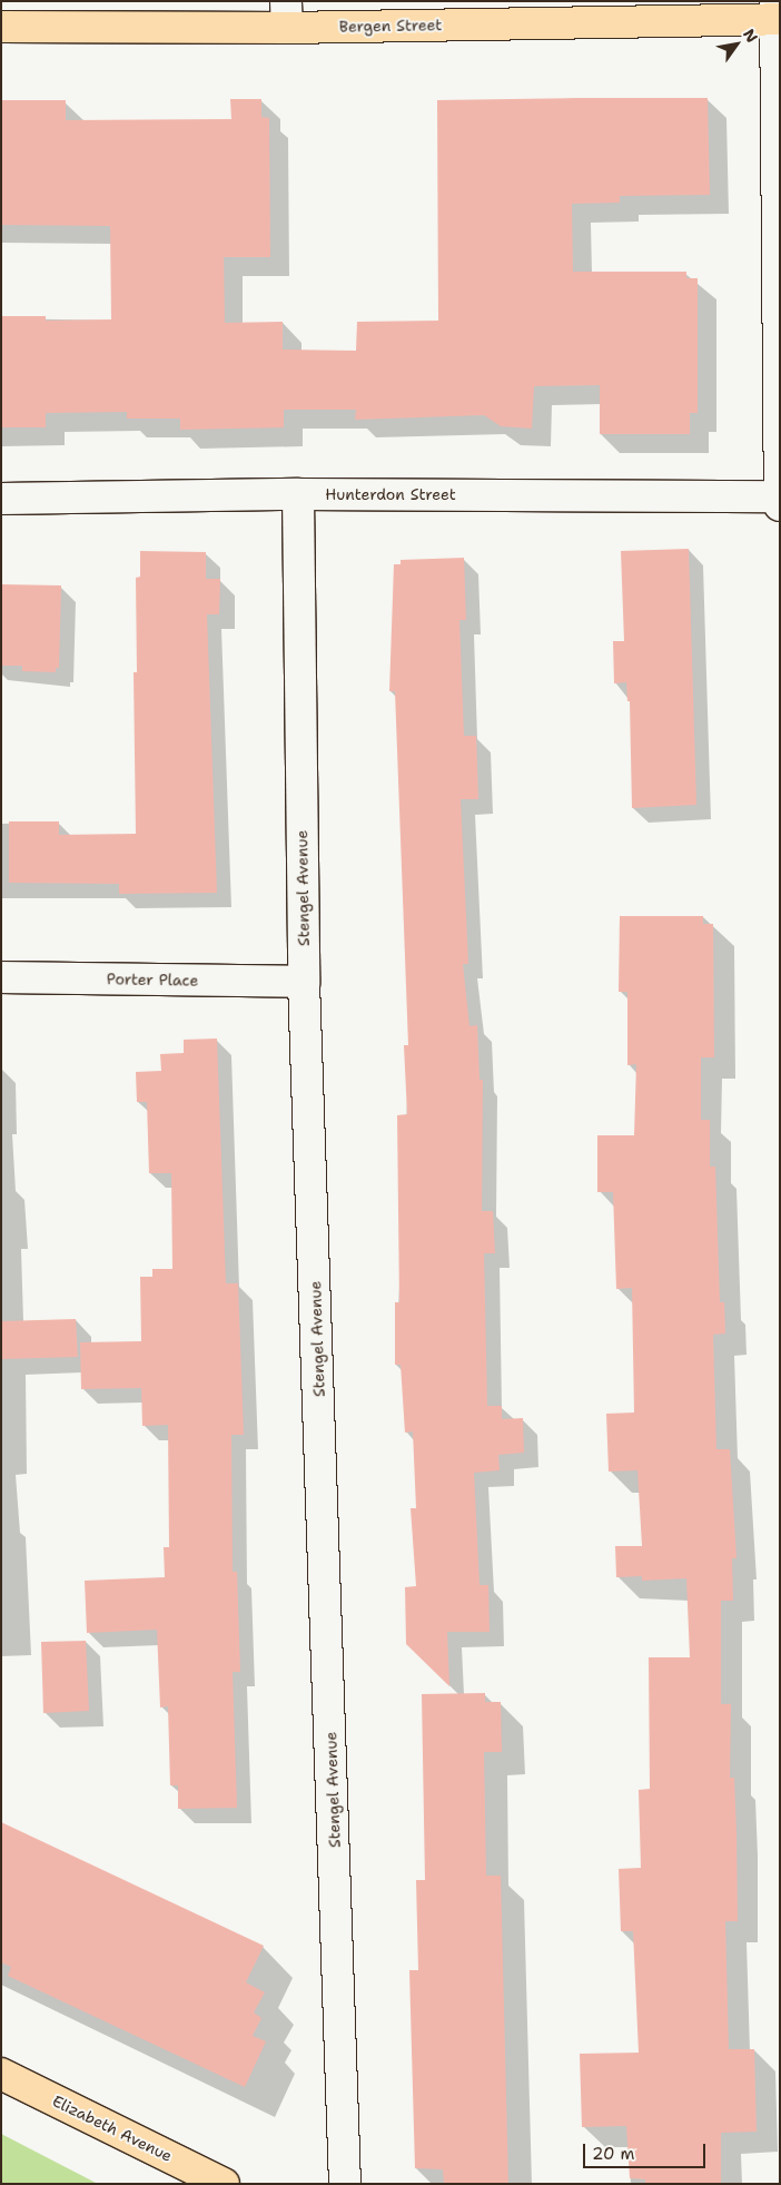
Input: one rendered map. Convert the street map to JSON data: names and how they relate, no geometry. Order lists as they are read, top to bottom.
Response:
{
  "streets": {
    "main road": ["Bergen Street", "Elizabeth Avenue"],
    "street": ["Hunterdon Street", "Stengel Avenue", "Porter Place"]
  },
  "crossings": [
    ["Hunterdon Street", "Stengel Avenue"],
    ["Stengel Avenue", "Porter Place"]
  ],
  "scale_bar": "20 m",
  "north": "top right"
}
